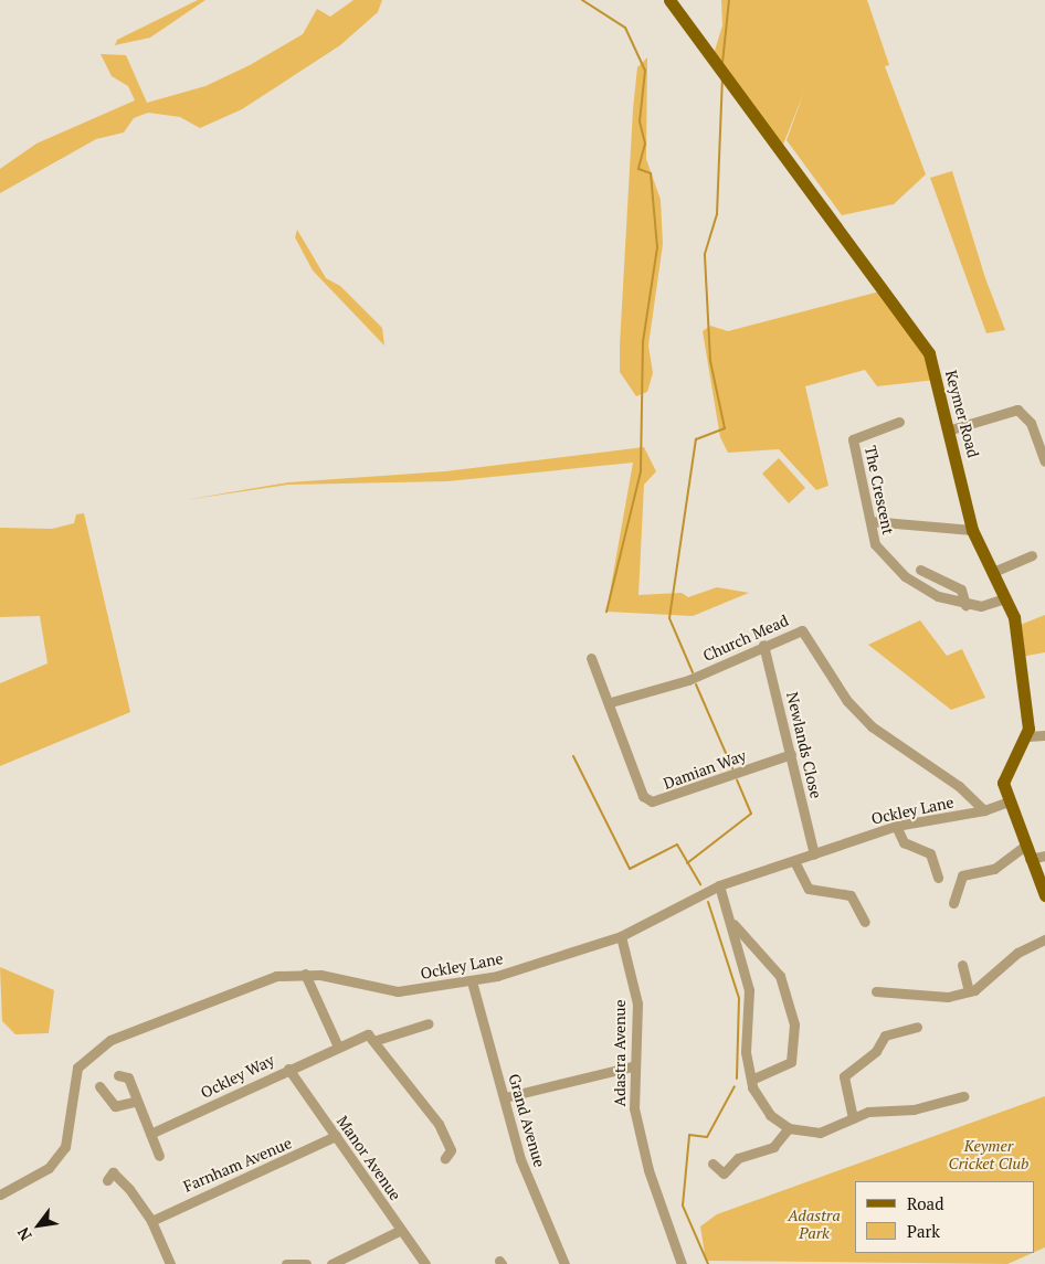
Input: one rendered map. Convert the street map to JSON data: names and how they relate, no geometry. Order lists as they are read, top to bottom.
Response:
{
  "streets": {
    "main road": ["Keymer Road"],
    "street": [
      "The Crescent",
      "Church Mead",
      "Newlands Close",
      "Damian Way",
      "Ockley Lane",
      "Adastra Avenue",
      "Ockley Way",
      "Grand Avenue",
      "Manor Avenue",
      "Farnham Avenue"
    ]
  },
  "crossings": [
    ["Keymer Road", "The Crescent"],
    ["Church Mead", "Newlands Close"],
    ["Church Mead", "Damian Way"],
    ["Church Mead", "Ockley Lane"],
    ["Newlands Close", "Damian Way"],
    ["Newlands Close", "Ockley Lane"],
    ["Ockley Lane", "Adastra Avenue"],
    ["Ockley Lane", "Grand Avenue"],
    ["Ockley Way", "Manor Avenue"],
    ["Manor Avenue", "Farnham Avenue"]
  ],
  "parks": ["Keymer Cricket Club", "Adastra Park"],
  "legend": ["Road", "Park"],
  "north": "bottom left"
}
